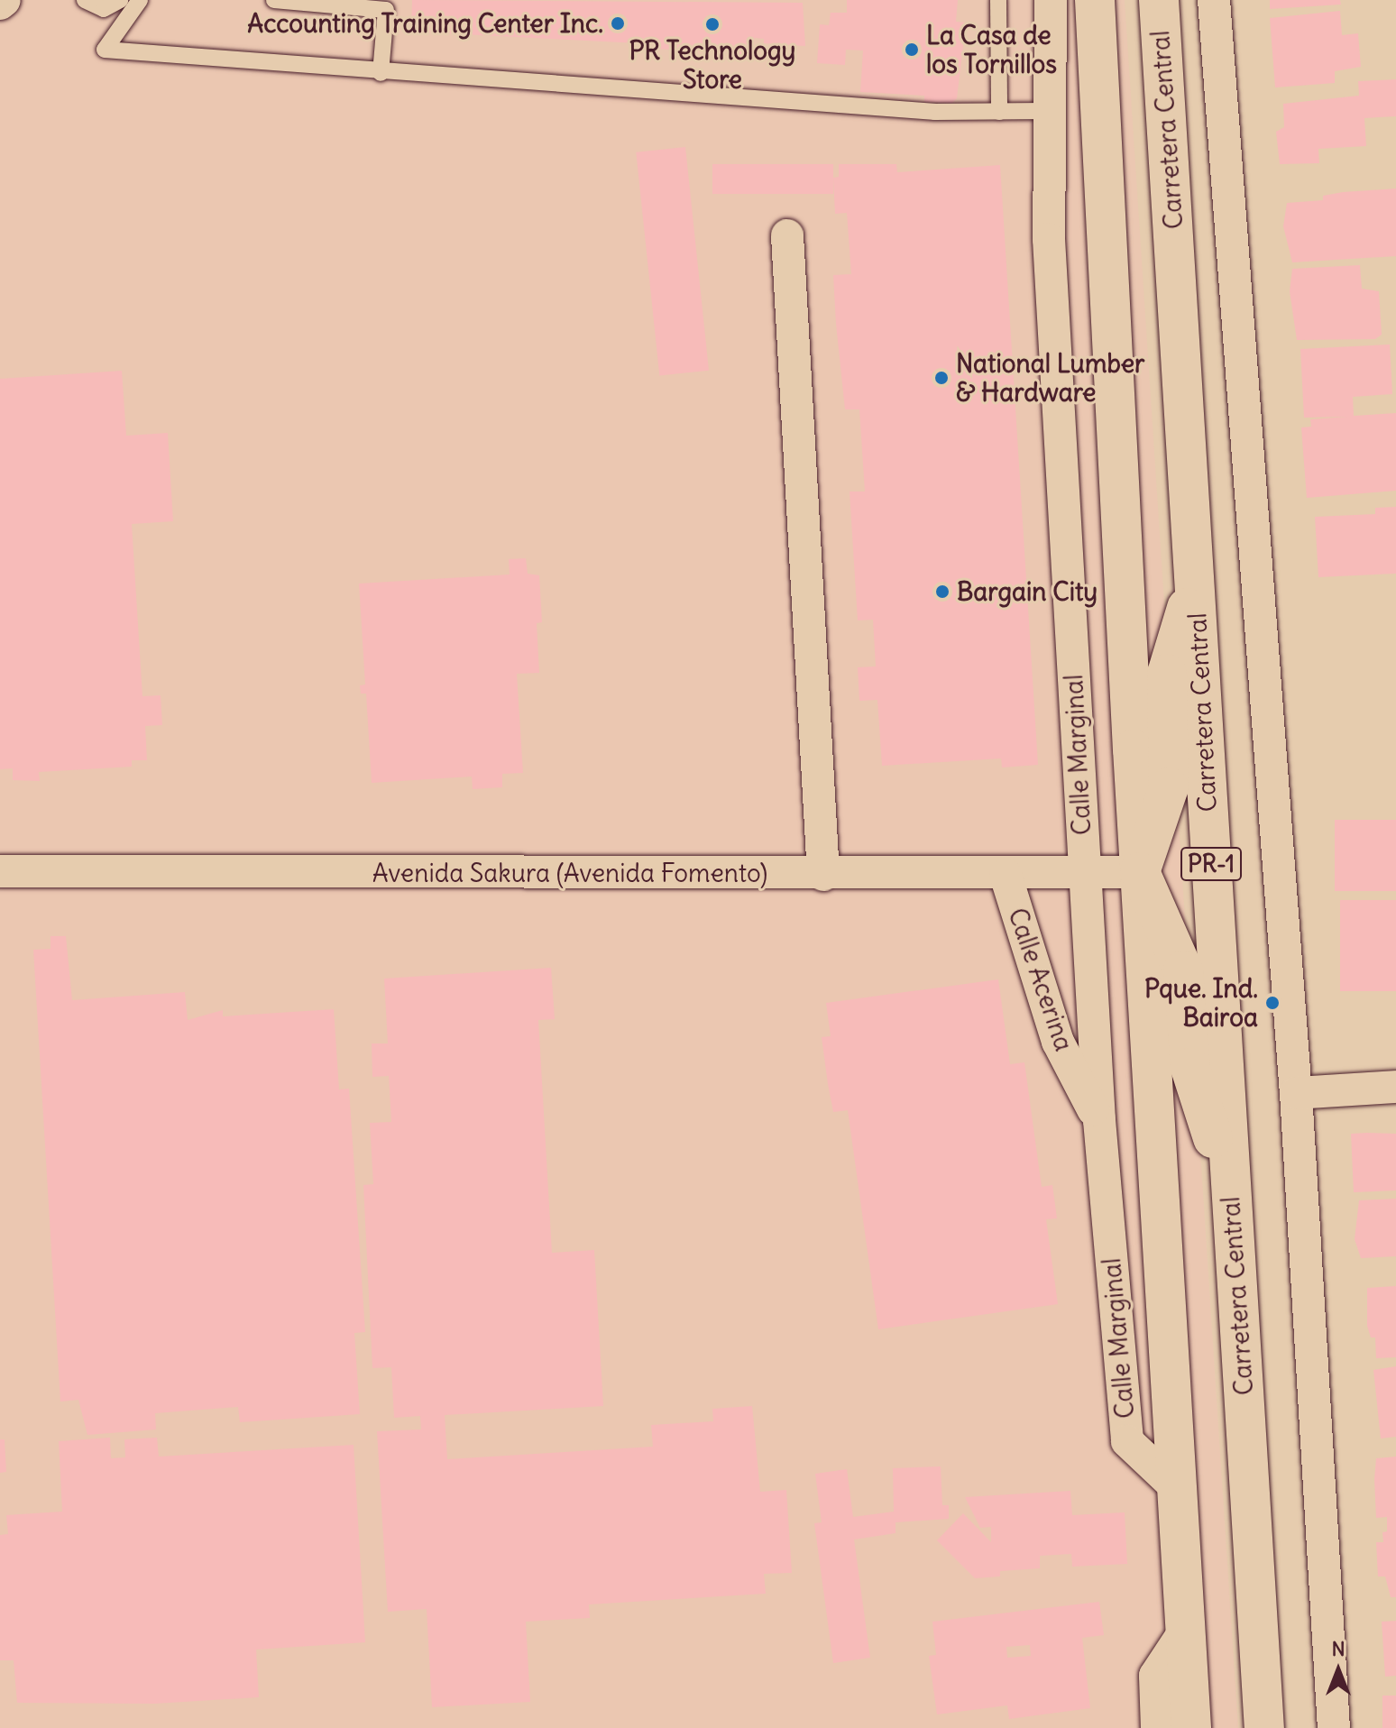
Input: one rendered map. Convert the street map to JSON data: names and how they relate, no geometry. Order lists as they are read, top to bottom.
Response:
{
  "streets": {
    "main road": ["Carretera Central", "PR-1"],
    "street": ["Calle Marginal", "Avenida Sakura (Avenida Fomento)", "Calle Acerina"]
  },
  "crossings": [
    ["Calle Marginal", "Avenida Sakura (Avenida Fomento)"],
    ["Calle Marginal", "Calle Acerina"],
    ["Avenida Sakura (Avenida Fomento)", "Calle Acerina"]
  ],
  "places": [
    "Accounting Training Center Inc.",
    "PR Technology Store",
    "La Casa de los Tornillos",
    "National Lumber & Hardware",
    "Bargain City",
    "Pque. Ind. Bairoa"
  ],
  "north": "top"
}
